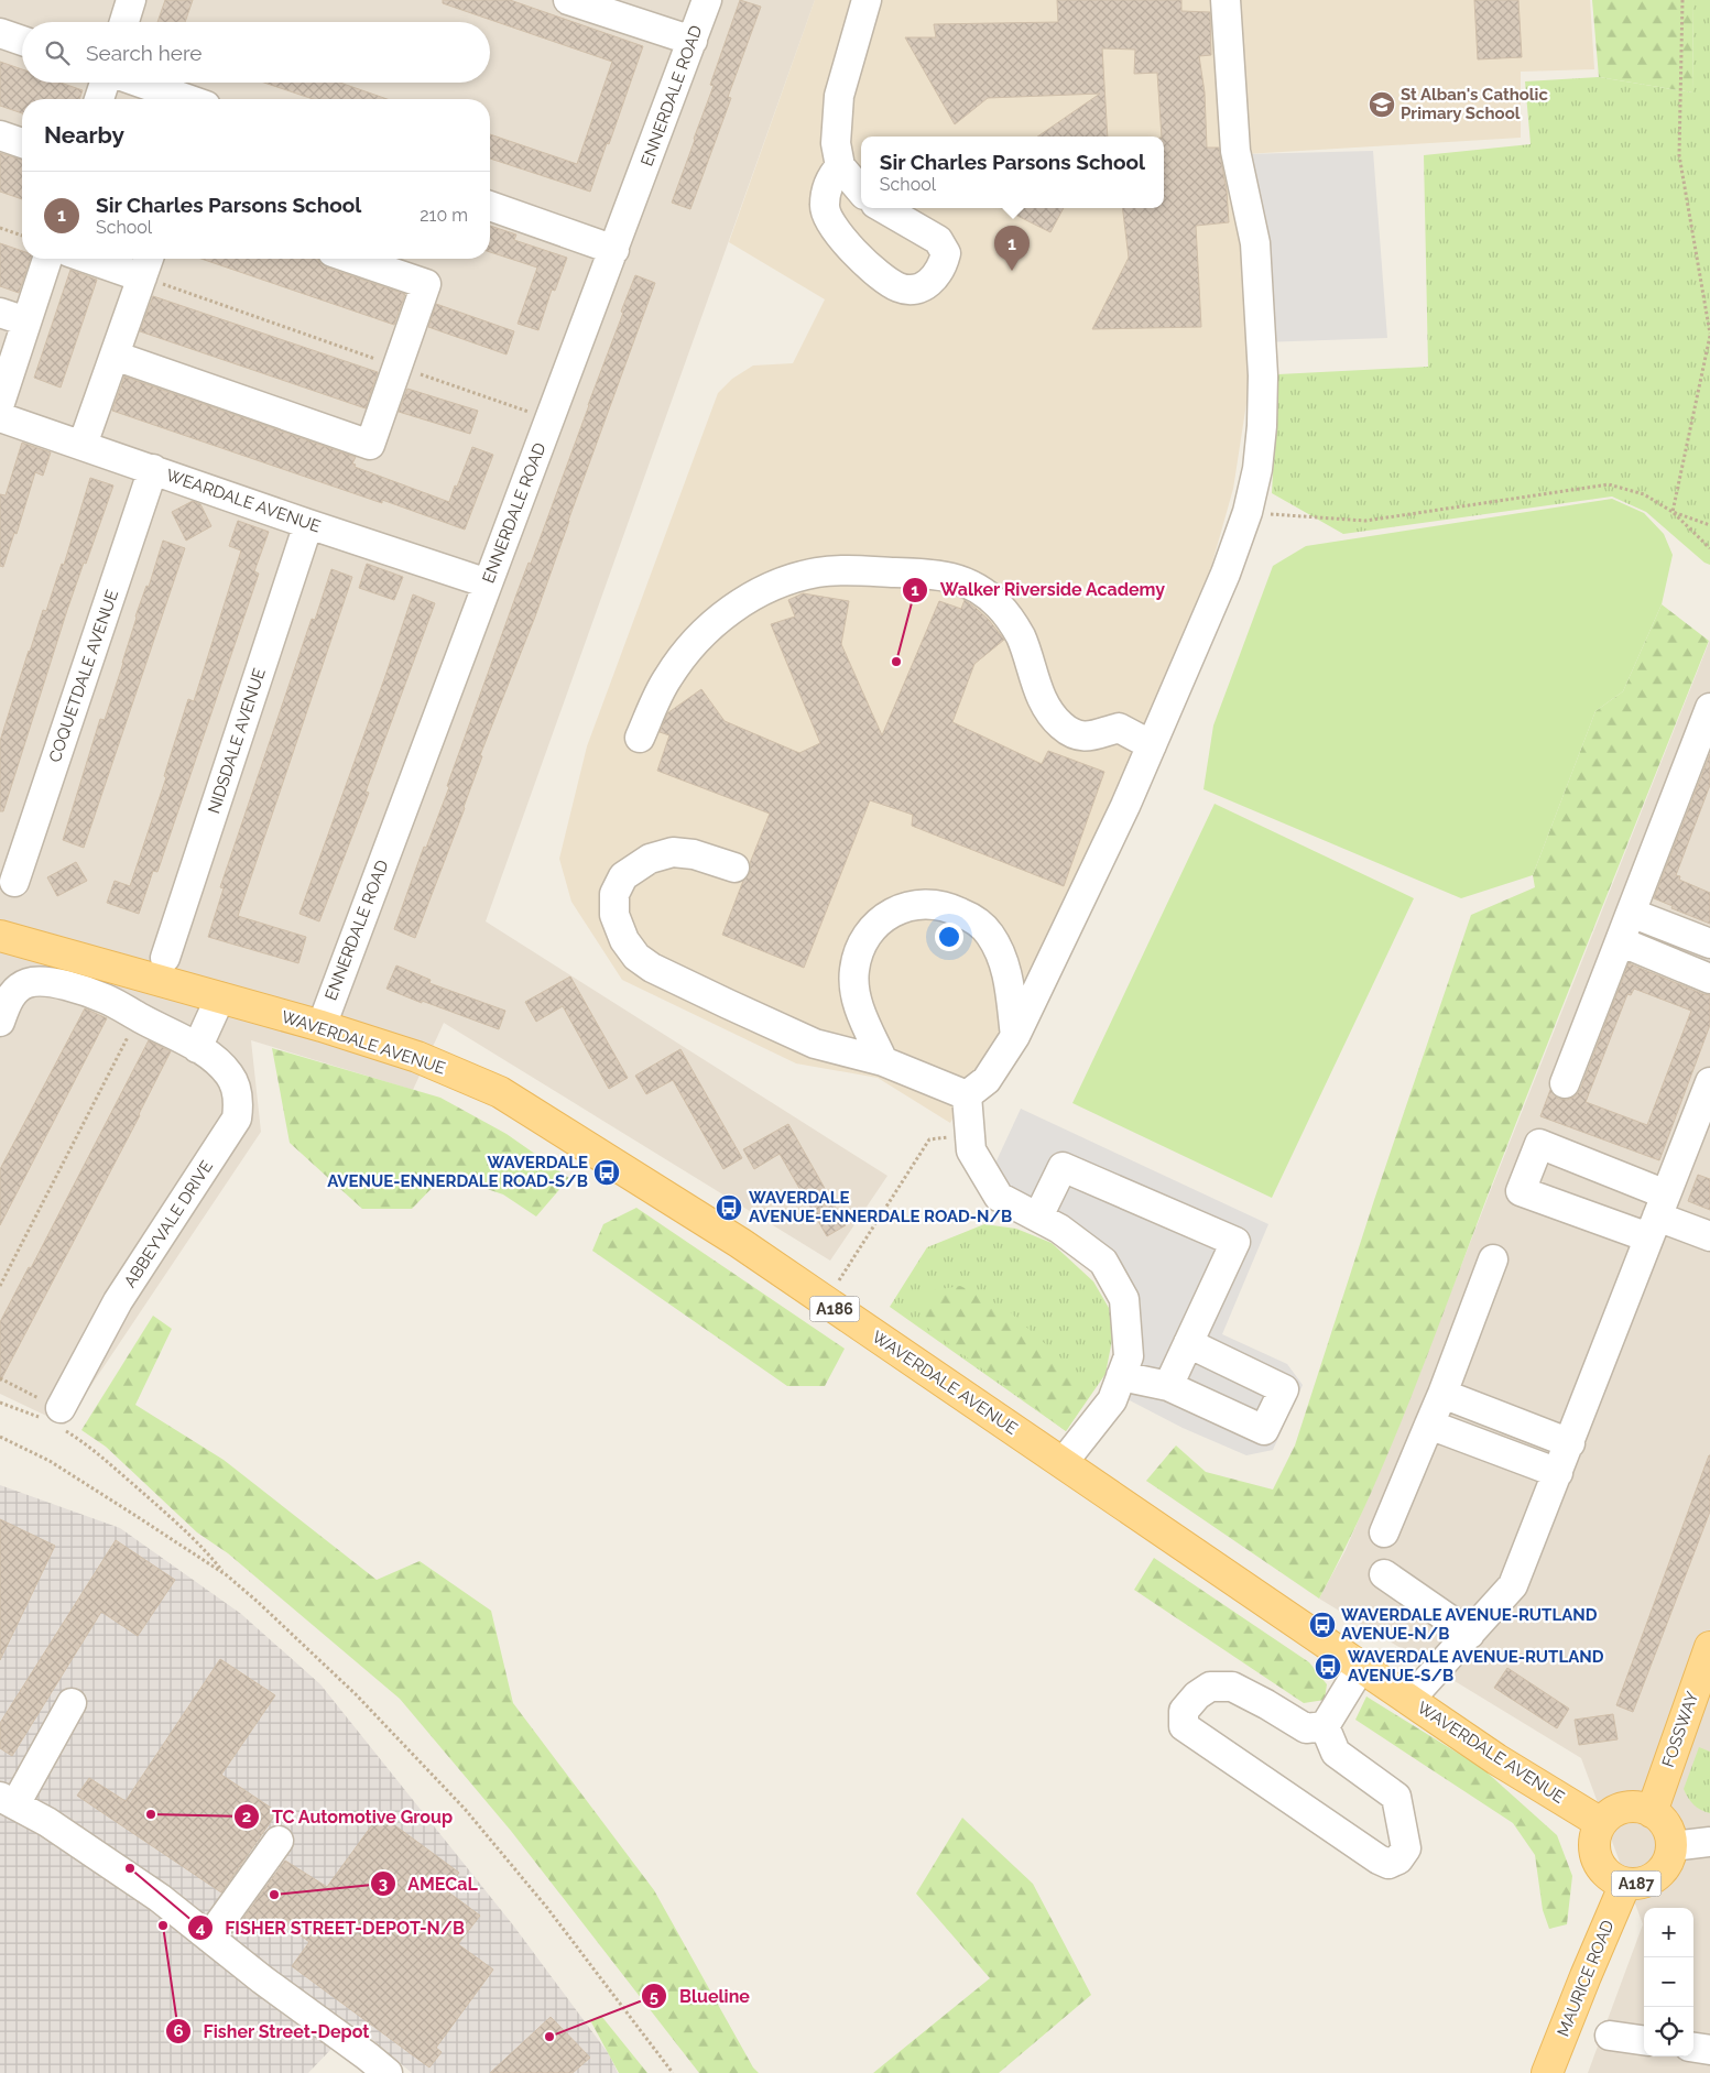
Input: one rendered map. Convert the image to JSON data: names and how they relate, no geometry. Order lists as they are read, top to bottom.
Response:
{
  "streets": {
    "main road": [
      "WAVERDALE AVENUE",
      "A186",
      "FOSSWAY",
      "A187",
      "MAURICE ROAD"
    ],
    "street": [
      "ENNERDALE ROAD",
      "WEARDALE AVENUE",
      "COQUETDALE AVENUE",
      "NIDSDALE AVENUE",
      "ABBEYVALE DRIVE"
    ]
  },
  "crossings": [
    ["ENNERDALE ROAD", "WEARDALE AVENUE"],
    ["ENNERDALE ROAD", "WAVERDALE AVENUE"],
    ["WEARDALE AVENUE", "COQUETDALE AVENUE"],
    ["WEARDALE AVENUE", "NIDSDALE AVENUE"],
    ["WAVERDALE AVENUE", "FOSSWAY"],
    ["WAVERDALE AVENUE", "A187"],
    ["WAVERDALE AVENUE", "MAURICE ROAD"],
    ["FOSSWAY", "A187"],
    ["FOSSWAY", "MAURICE ROAD"],
    ["A187", "MAURICE ROAD"]
  ],
  "places": {
    "school or university": ["St Alban's Catholic Primary School"],
    "other": [
      "Walker Riverside Academy",
      "TC Automotive Group",
      "FISHER STREET-DEPOT-N/B",
      "AMECaL",
      "Fisher Street-Depot",
      "Blueline"
    ],
    "bus stop": [
      "WAVERDALE AVENUE-ENNERDALE ROAD-S/B",
      "WAVERDALE AVENUE-ENNERDALE ROAD-N/B",
      "WAVERDALE AVENUE-RUTLAND AVENUE-N/B",
      "WAVERDALE AVENUE-RUTLAND AVENUE-S/B"
    ]
  },
  "page": {
    "search": "Search here",
    "heading": "Nearby",
    "popup": ["Sir Charles Parsons School", "School"],
    "list": [
      {
        "mark": "1",
        "name": "Sir Charles Parsons School",
        "note": "School",
        "value": "210 m"
      }
    ],
    "pins": "1",
    "map_buttons": ["+", "−"]
  }
}
